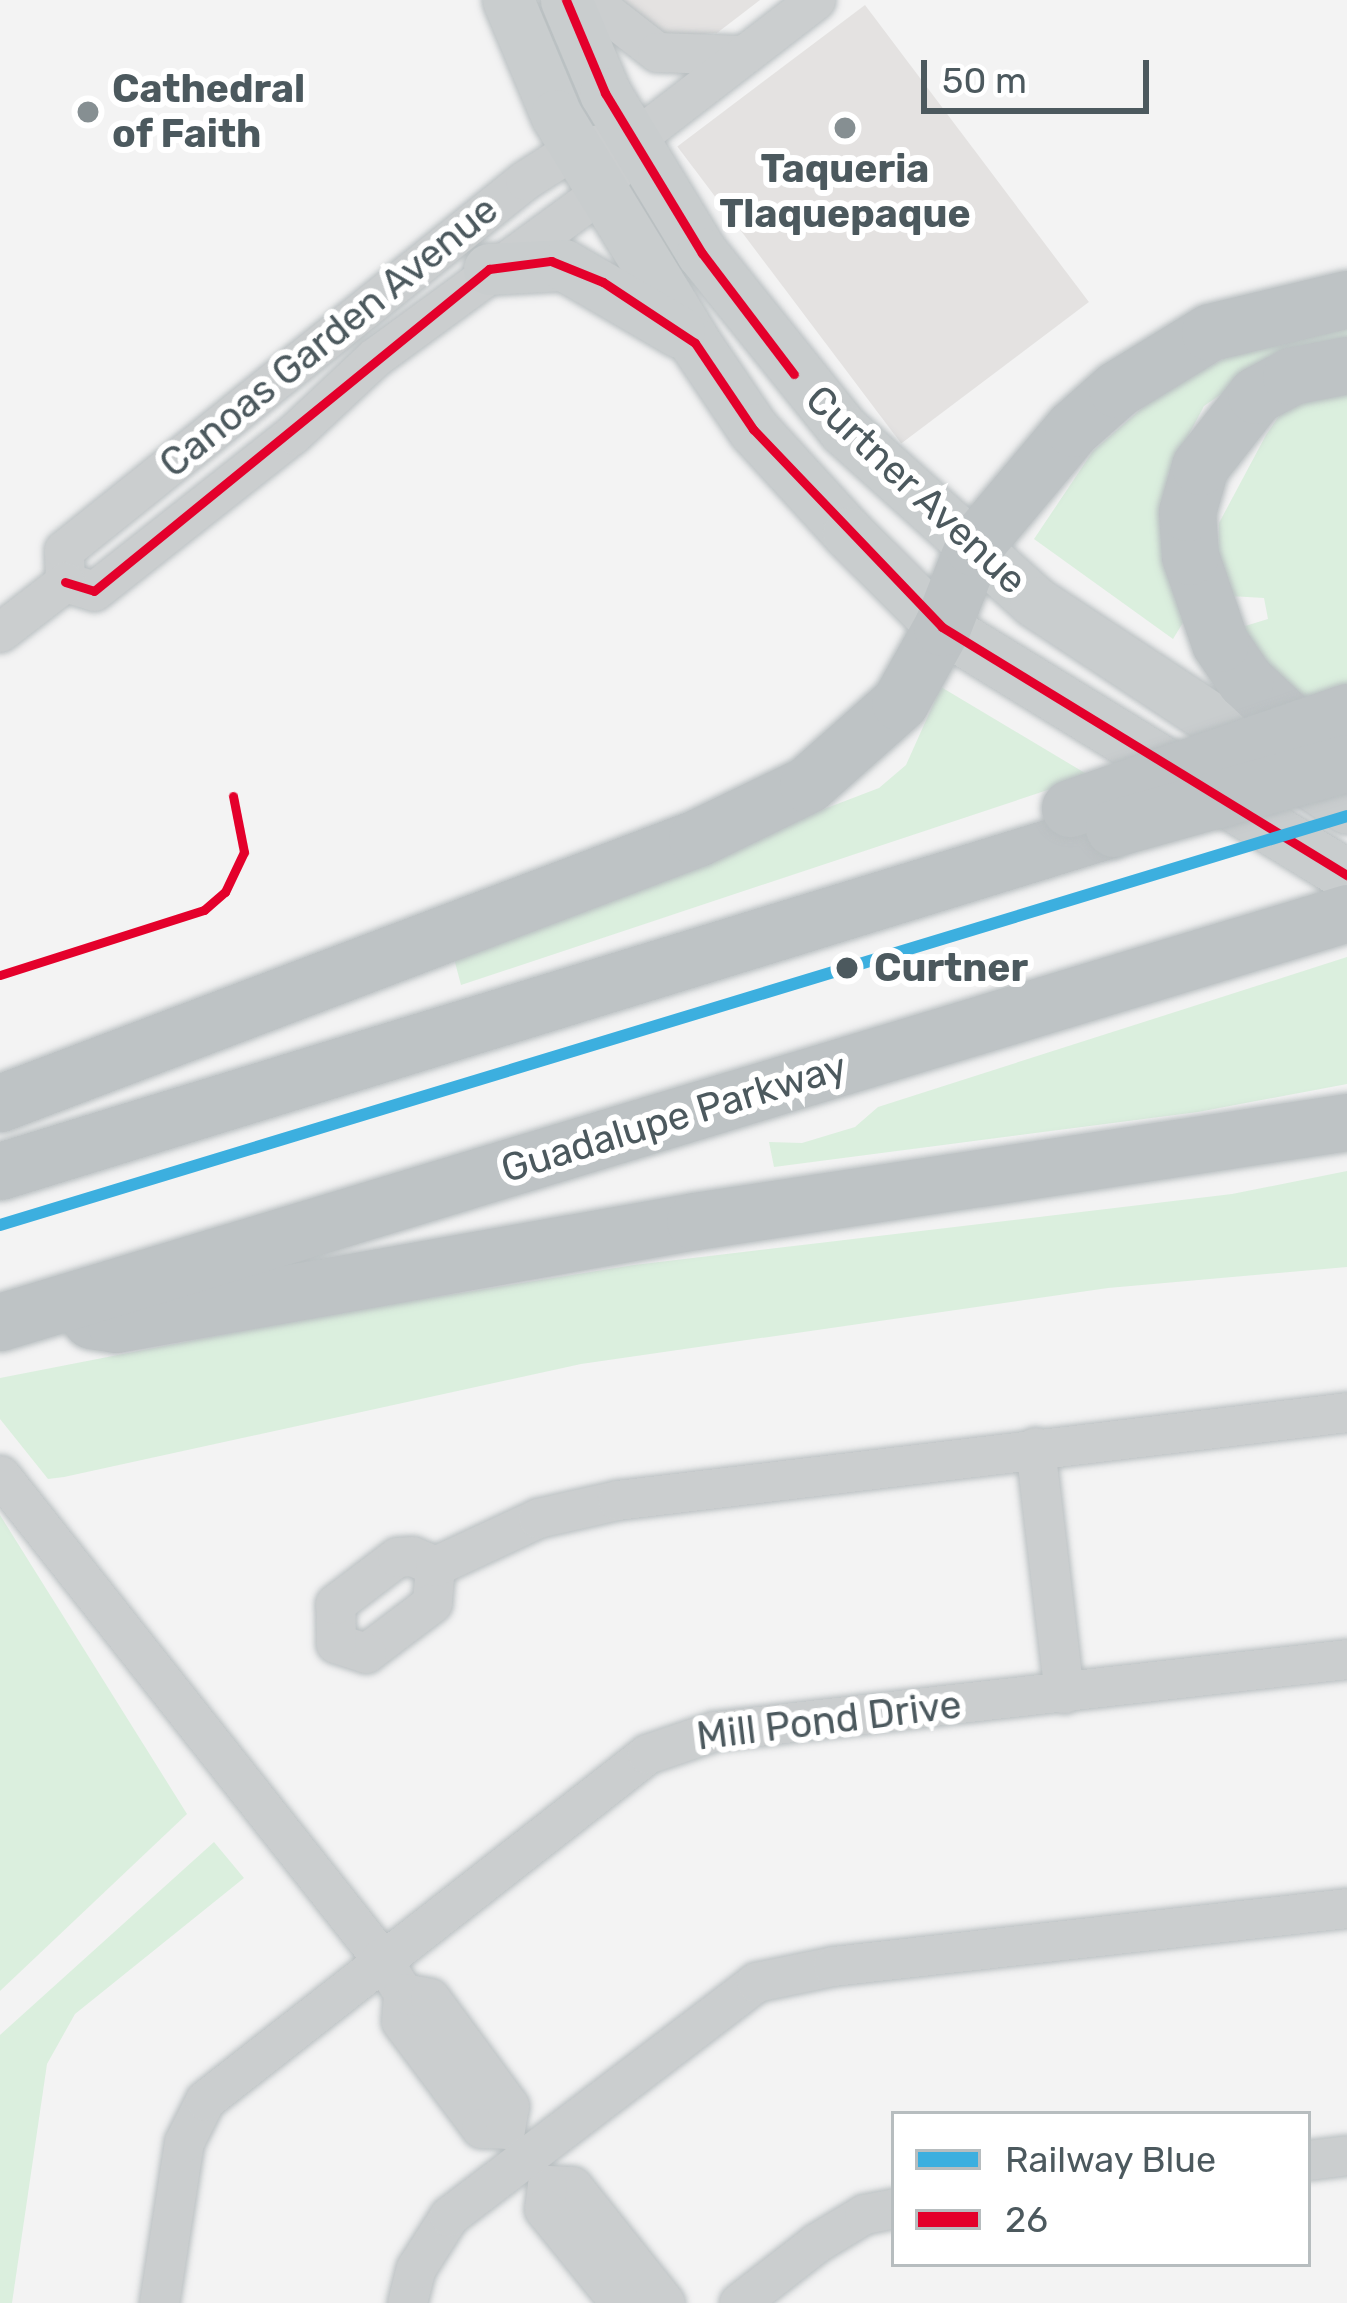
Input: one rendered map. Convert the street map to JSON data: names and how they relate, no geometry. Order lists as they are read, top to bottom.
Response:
{
  "streets": {
    "highway": ["Guadalupe Parkway"],
    "main road": ["Curtner Avenue"],
    "street": ["Canoas Garden Avenue", "Mill Pond Drive"]
  },
  "crossings": [
    ["Canoas Garden Avenue", "Curtner Avenue"]
  ],
  "places": ["Cathedral of Faith", "Taqueria Tlaquepaque", "Curtner"],
  "lines": ["transit line 26", "rail line Blue"],
  "legend": ["Railway Blue", "26"],
  "scale_bar": "50 m"
}
